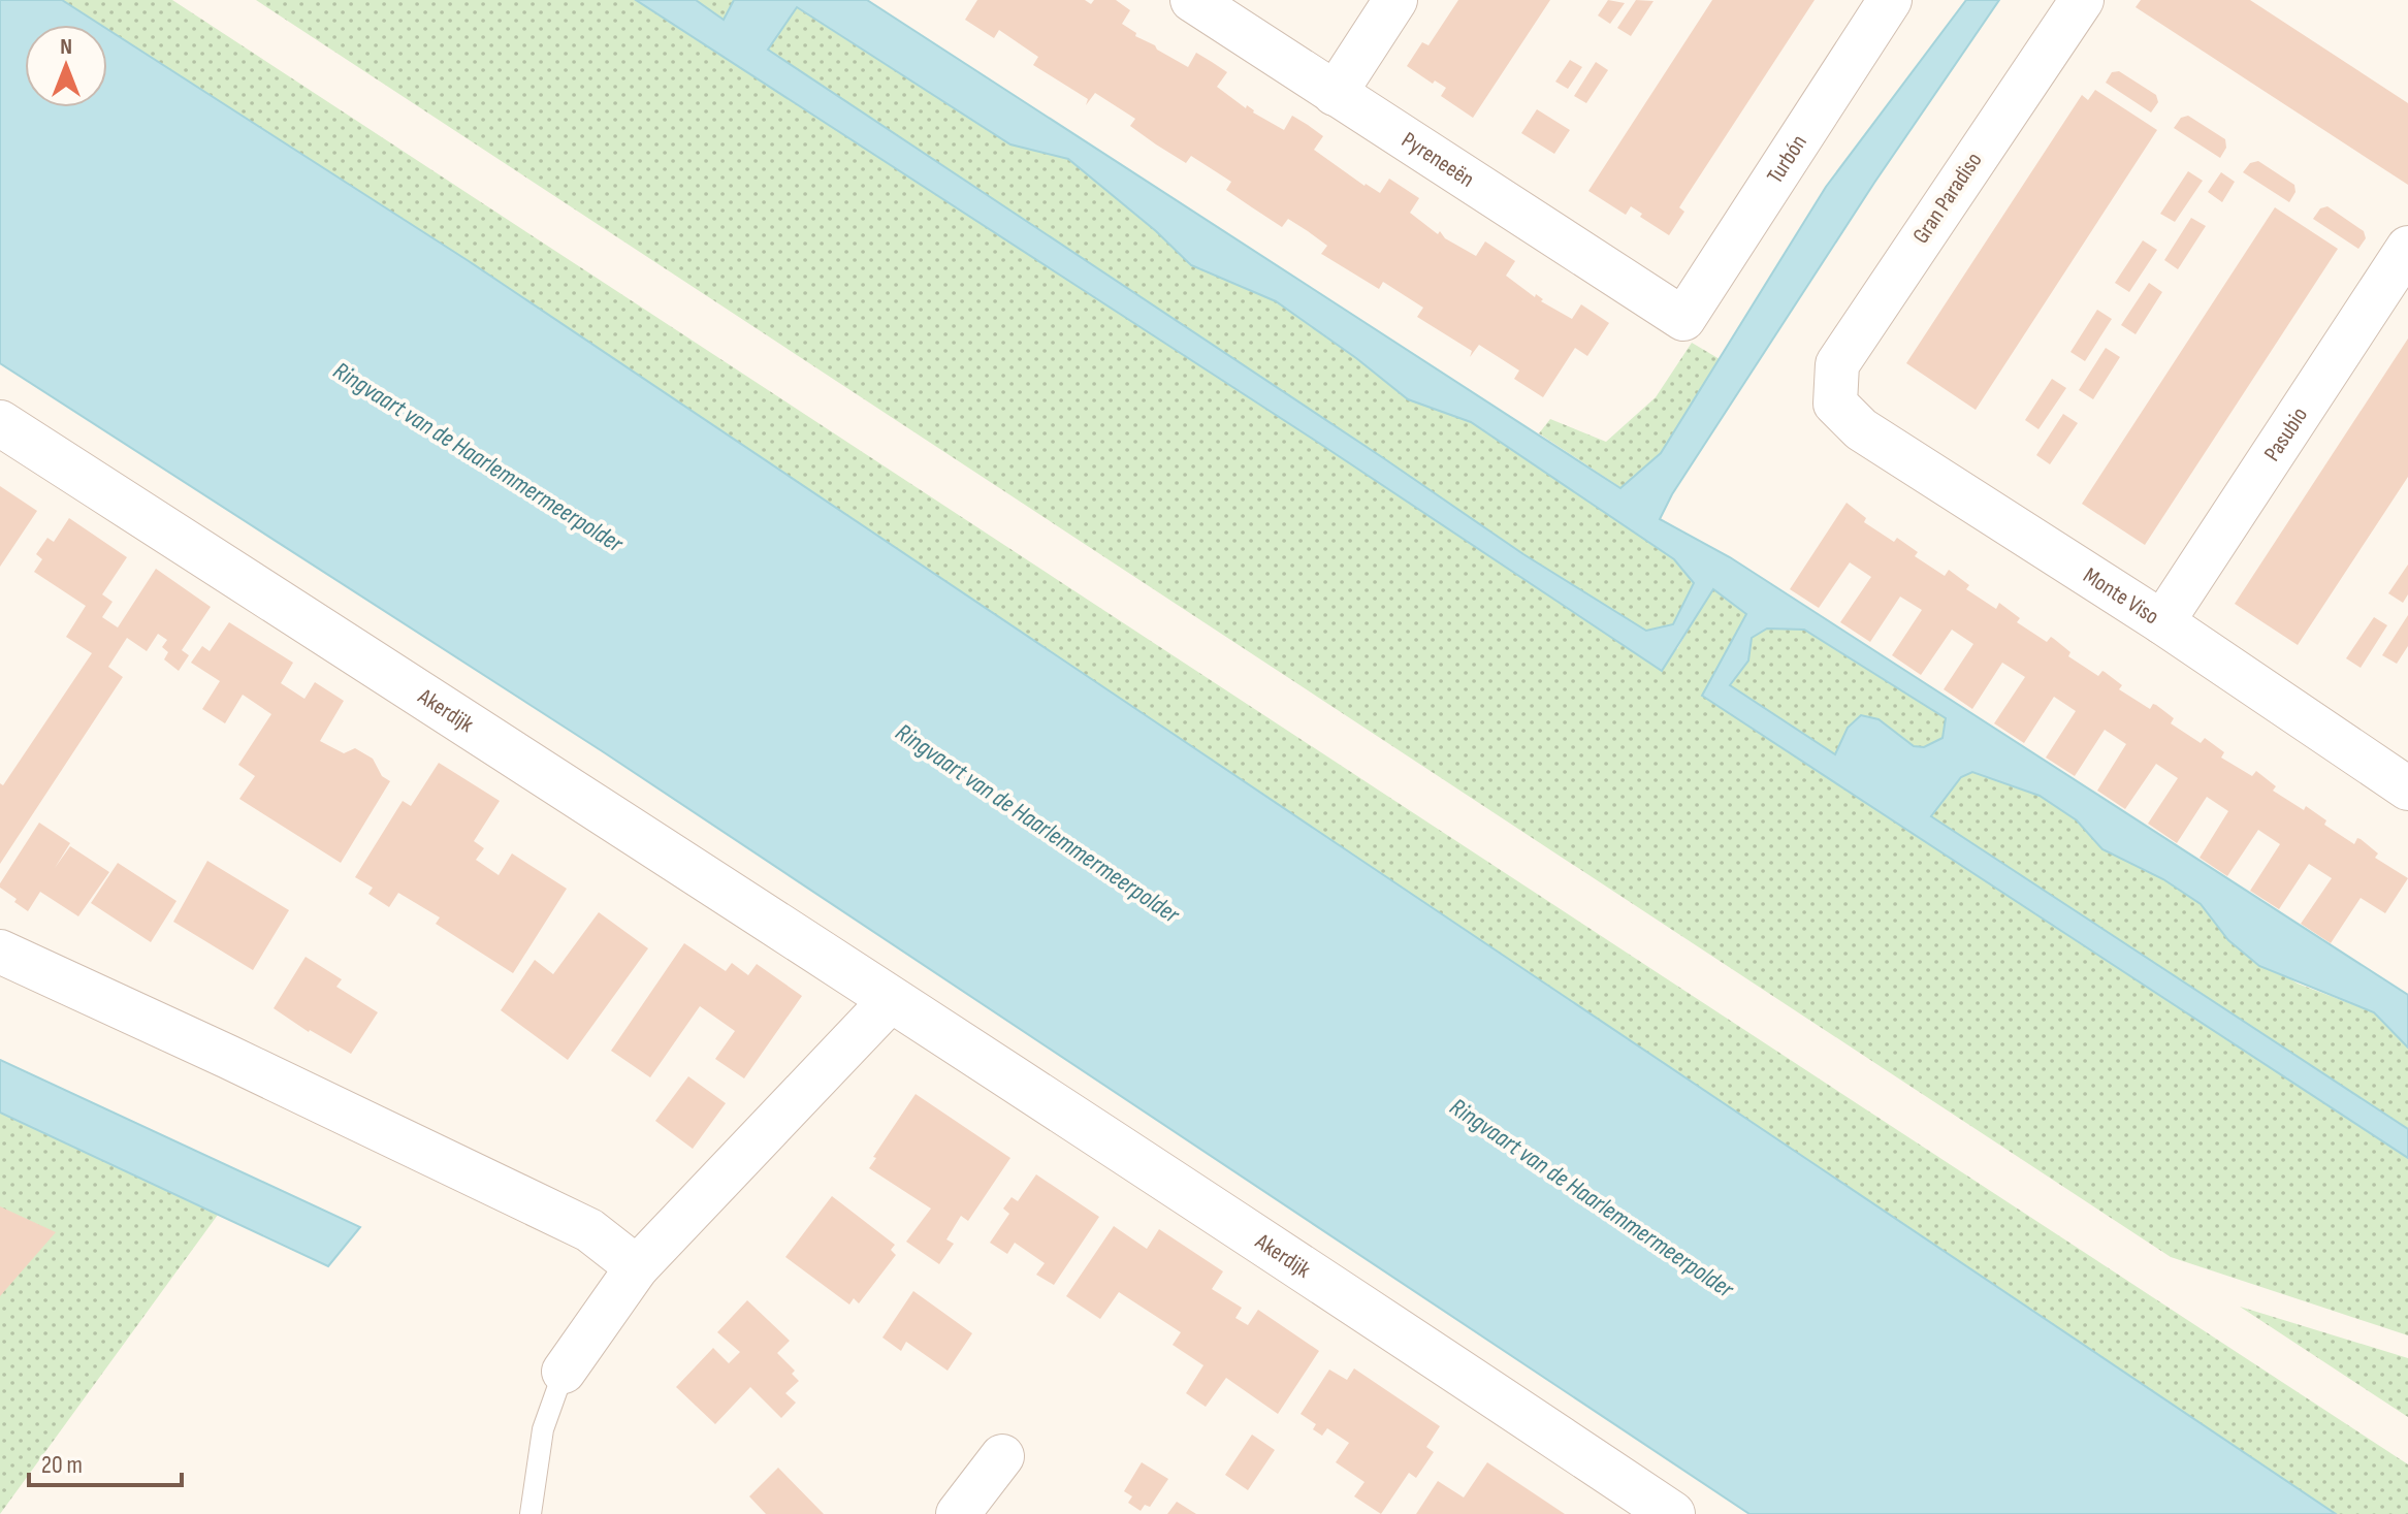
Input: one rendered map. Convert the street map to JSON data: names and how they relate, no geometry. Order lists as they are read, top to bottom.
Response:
{
  "streets": {
    "street": [
      "Pyreneeën",
      "Turbón",
      "Gran Paradiso",
      "Pasubio",
      "Monte Viso",
      "Akerdijk"
    ]
  },
  "crossings": [
    ["Pyreneeën", "Turbón"],
    ["Gran Paradiso", "Monte Viso"],
    ["Pasubio", "Monte Viso"]
  ],
  "water": ["Ringvaart van de Haarlemmermeerpolder"],
  "scale_bar": "20 m",
  "north": "top"
}
